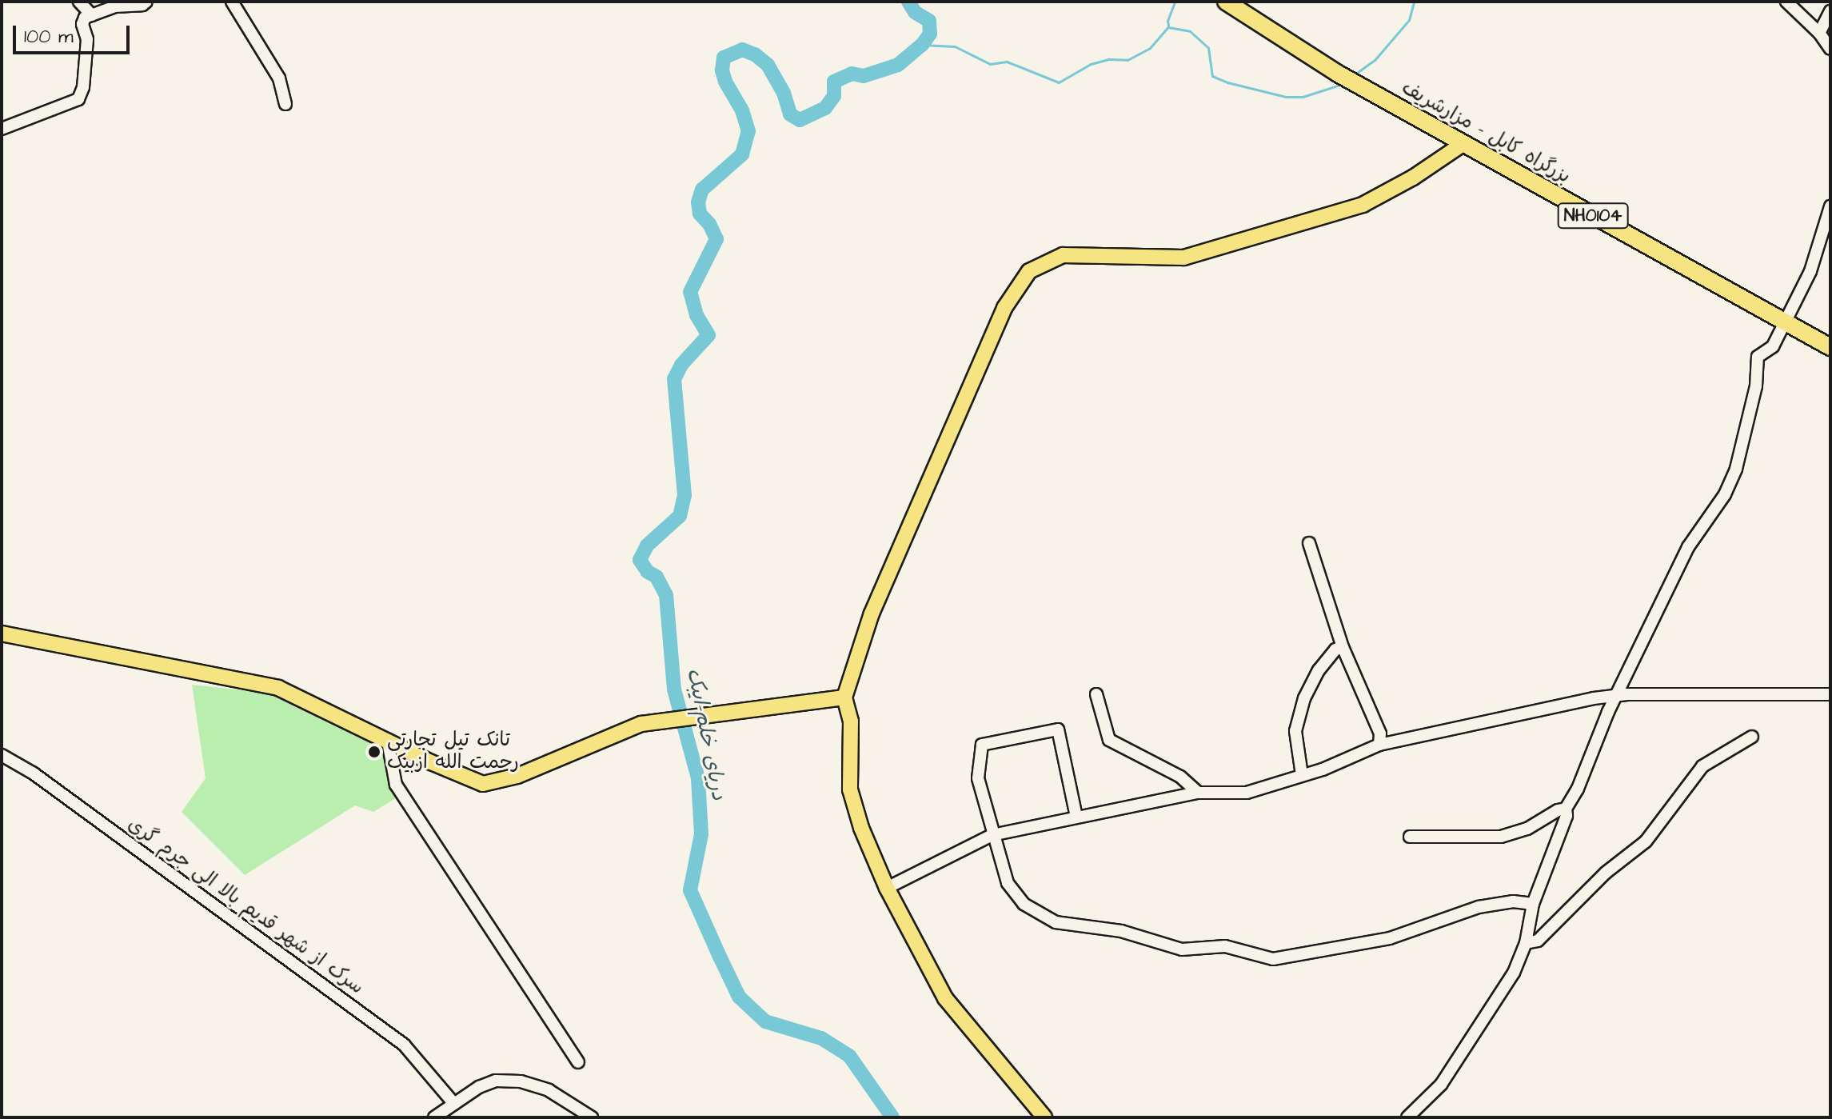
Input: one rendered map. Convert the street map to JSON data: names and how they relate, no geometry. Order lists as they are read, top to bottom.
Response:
{
  "streets": {
    "highway": ["بزرگراه کابل - مزارشریف", "NH0104"],
    "street": ["سرک از شهر قدیم بالا الی جرم گری"]
  },
  "water": ["دریای خلم-ایبک"],
  "places": ["تانک تیل تجارتی رحمت الله ازبیک"],
  "scale_bar": "100 m"
}
